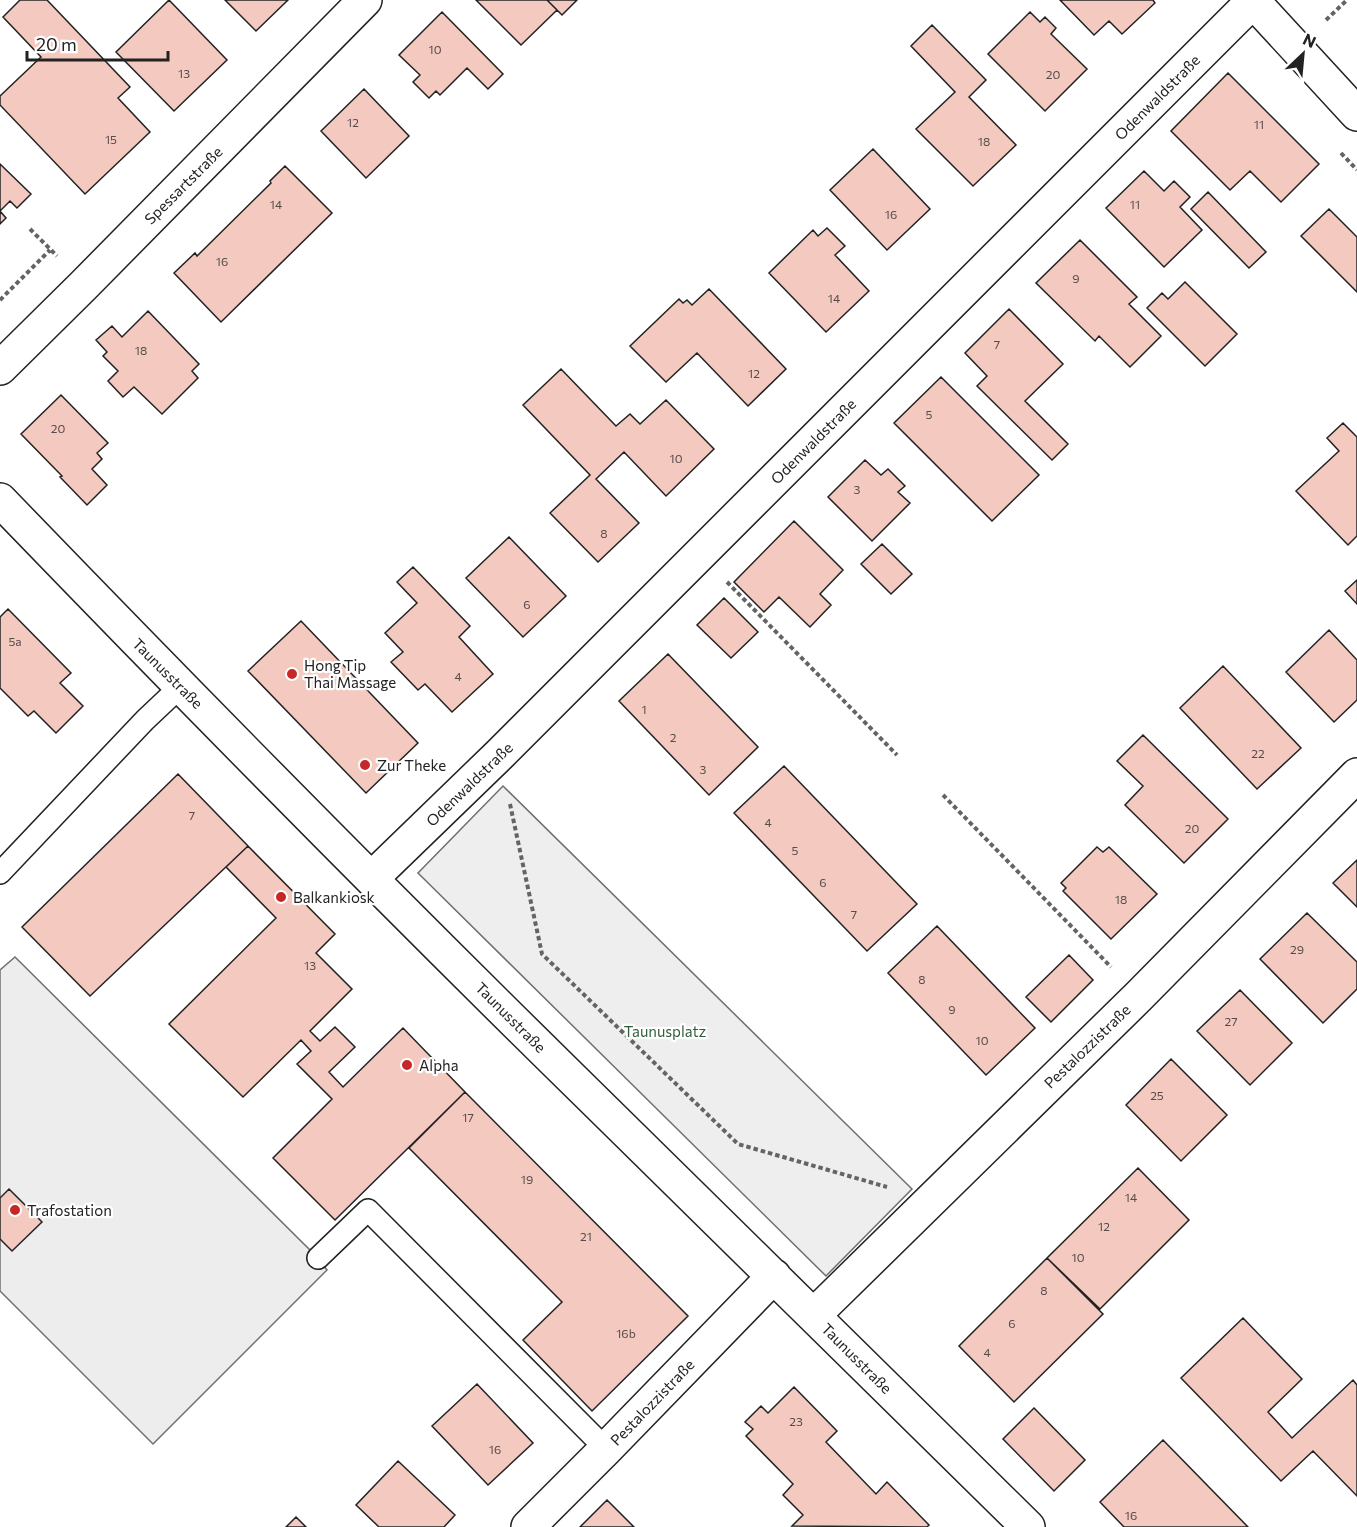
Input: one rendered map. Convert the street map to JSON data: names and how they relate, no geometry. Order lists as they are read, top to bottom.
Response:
{
  "streets": {
    "street": [
      "Odenwaldstraße",
      "Spessartstraße",
      "Taunusstraße",
      "Pestalozzistraße"
    ]
  },
  "crossings": [
    ["Odenwaldstraße", "Taunusstraße"],
    ["Taunusstraße", "Pestalozzistraße"]
  ],
  "parks": ["Taunusplatz"],
  "places": [
    "Hong Tip Thai Massage",
    "Zur Theke",
    "Balkankiosk",
    "Alpha",
    "Trafostation"
  ],
  "house_numbers": [
    "10",
    "13",
    "20",
    "12",
    "11",
    "15",
    "18",
    "14",
    "11",
    "16",
    "16",
    "9",
    "14",
    "7",
    "18",
    "12",
    "5",
    "20",
    "10",
    "3",
    "8",
    "6",
    "5a",
    "4",
    "1",
    "2",
    "22",
    "3",
    "7",
    "4",
    "20",
    "5",
    "6",
    "18",
    "7",
    "29",
    "13",
    "8",
    "9",
    "27",
    "10",
    "25",
    "17",
    "19",
    "14",
    "12",
    "21",
    "10",
    "8",
    "6",
    "16b",
    "4",
    "23",
    "16",
    "16"
  ],
  "scale_bar": "20 m",
  "north": "top right"
}
